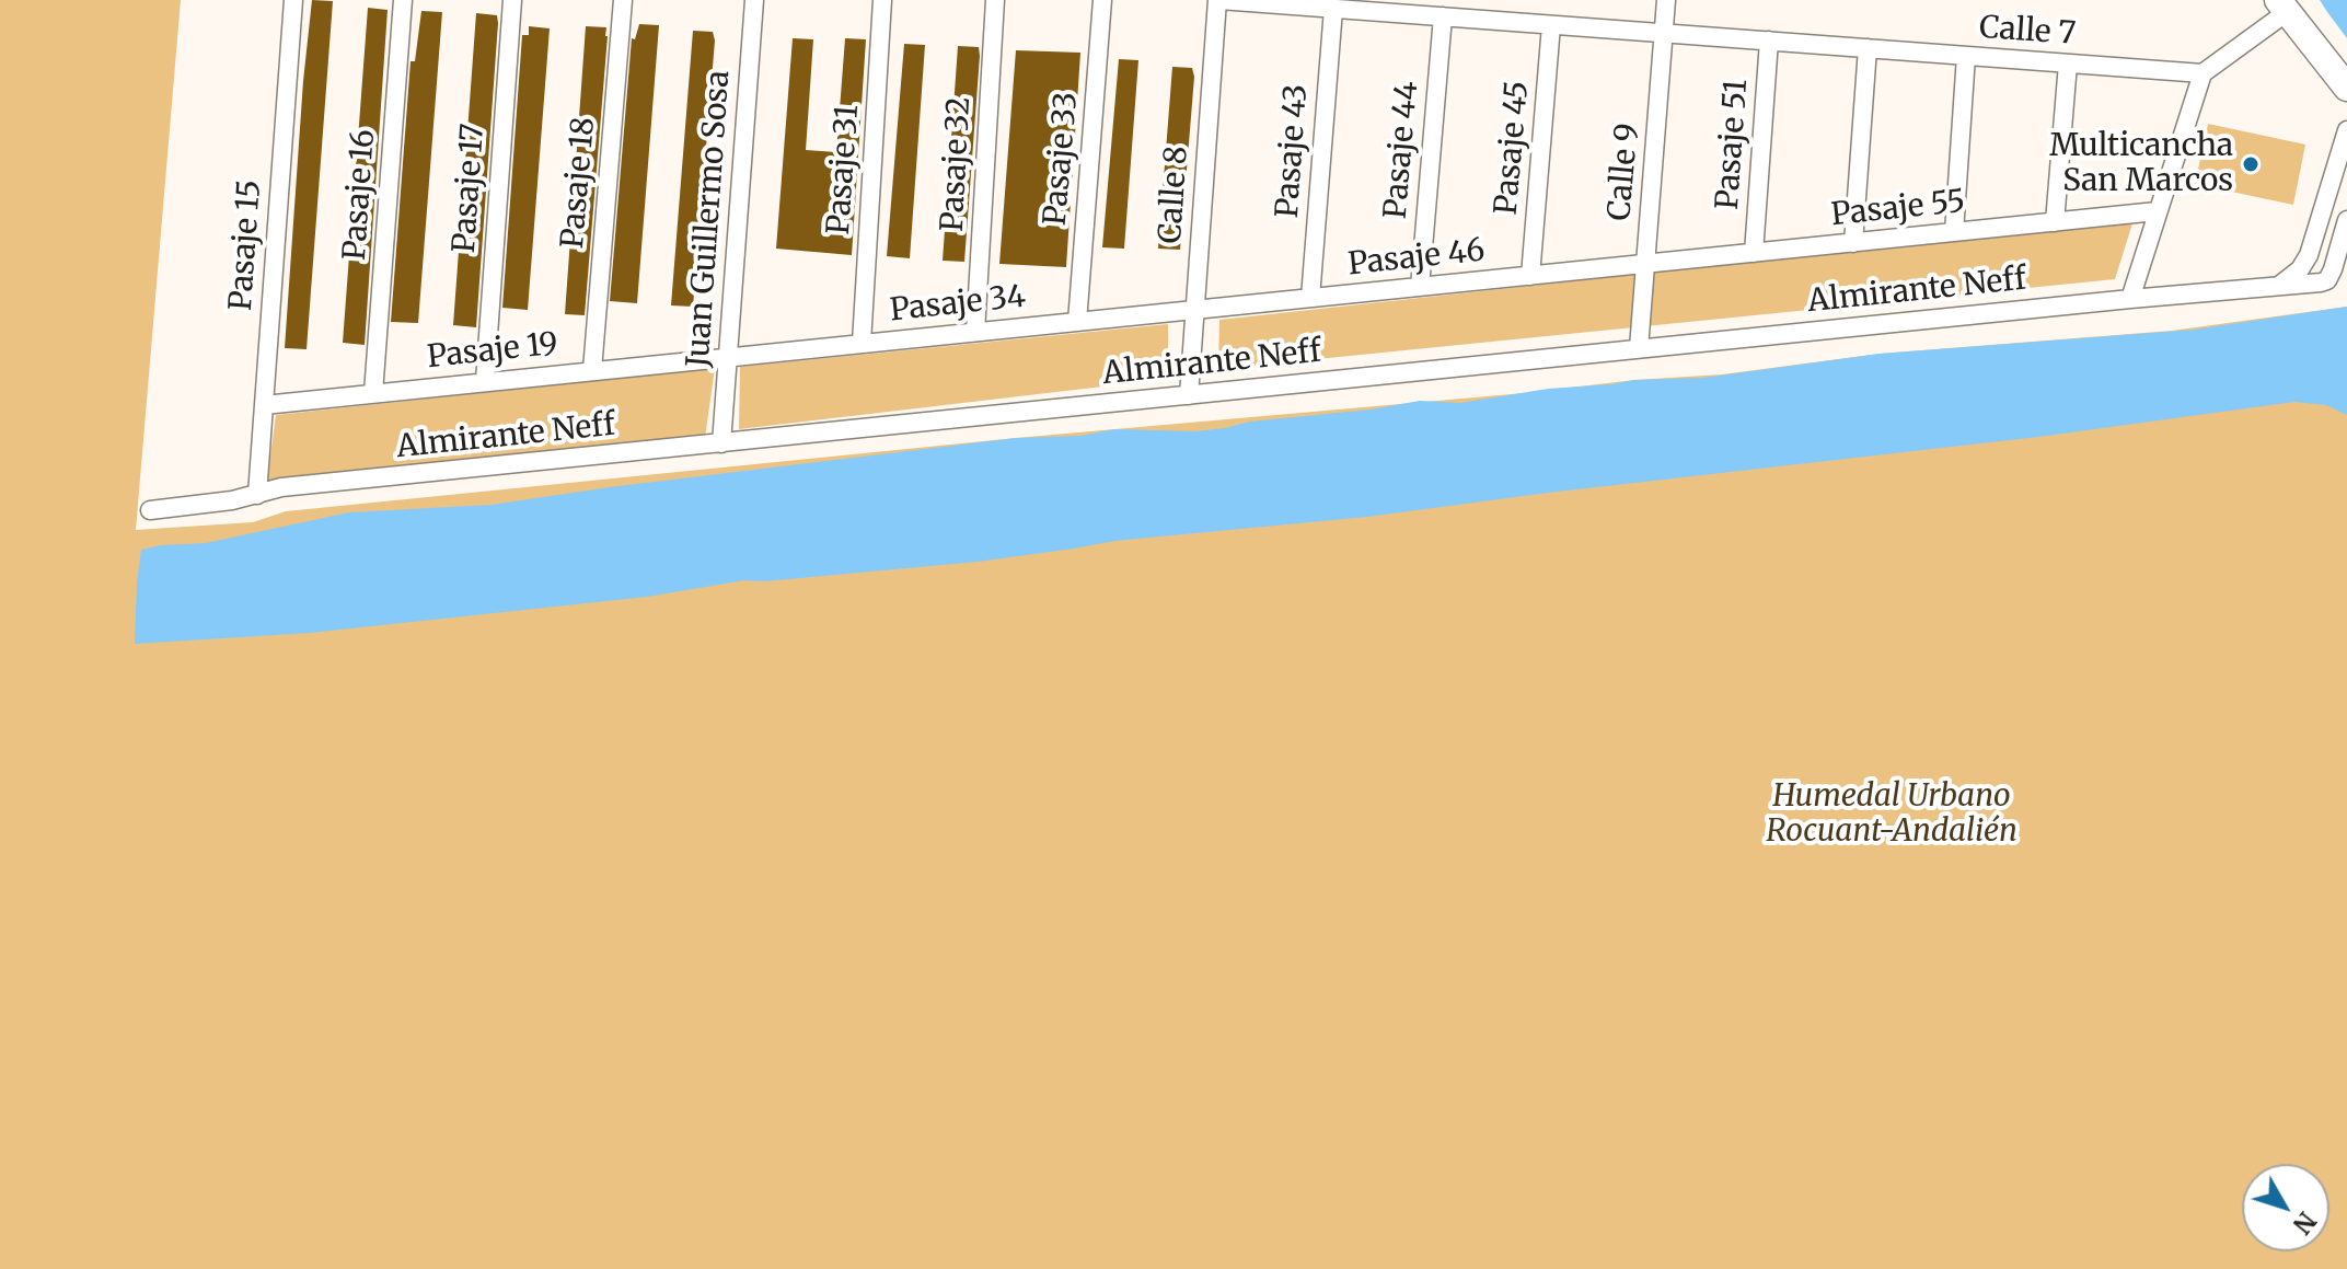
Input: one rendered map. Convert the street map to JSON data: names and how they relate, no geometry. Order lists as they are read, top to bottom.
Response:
{
  "streets": {
    "street": [
      "Calle 7",
      "Pasaje 51",
      "Pasaje 45",
      "Pasaje 44",
      "Pasaje 43",
      "Pasaje 33",
      "Pasaje 32",
      "Pasaje 31",
      "Calle 9",
      "Pasaje 18",
      "Pasaje 17",
      "Pasaje 16",
      "Calle 8",
      "Pasaje 55",
      "Juan Guillermo Sosa",
      "Pasaje 15",
      "Pasaje 46",
      "Almirante Neff",
      "Pasaje 34",
      "Pasaje 19"
    ]
  },
  "crossings": [
    ["Calle 7", "Pasaje 51"],
    ["Calle 7", "Pasaje 45"],
    ["Calle 7", "Pasaje 44"],
    ["Calle 7", "Pasaje 43"],
    ["Calle 7", "Calle 9"],
    ["Calle 7", "Calle 8"],
    ["Pasaje 51", "Pasaje 55"],
    ["Pasaje 45", "Pasaje 46"],
    ["Pasaje 44", "Pasaje 46"],
    ["Pasaje 43", "Pasaje 46"],
    ["Pasaje 33", "Pasaje 34"],
    ["Pasaje 32", "Pasaje 34"],
    ["Pasaje 31", "Pasaje 34"],
    ["Calle 9", "Pasaje 55"],
    ["Calle 9", "Pasaje 46"],
    ["Calle 9", "Almirante Neff"],
    ["Pasaje 18", "Pasaje 19"],
    ["Pasaje 17", "Pasaje 19"],
    ["Pasaje 16", "Pasaje 19"],
    ["Calle 8", "Pasaje 46"],
    ["Calle 8", "Almirante Neff"],
    ["Calle 8", "Pasaje 34"],
    ["Pasaje 55", "Pasaje 46"],
    ["Juan Guillermo Sosa", "Almirante Neff"],
    ["Juan Guillermo Sosa", "Pasaje 34"],
    ["Juan Guillermo Sosa", "Pasaje 19"],
    ["Pasaje 15", "Almirante Neff"],
    ["Pasaje 15", "Pasaje 19"],
    ["Pasaje 46", "Pasaje 34"],
    ["Pasaje 34", "Pasaje 19"]
  ],
  "parks": ["Humedal Urbano Rocuant-Andalién"],
  "places": ["Multicancha San Marcos"],
  "north": "bottom right"
}
